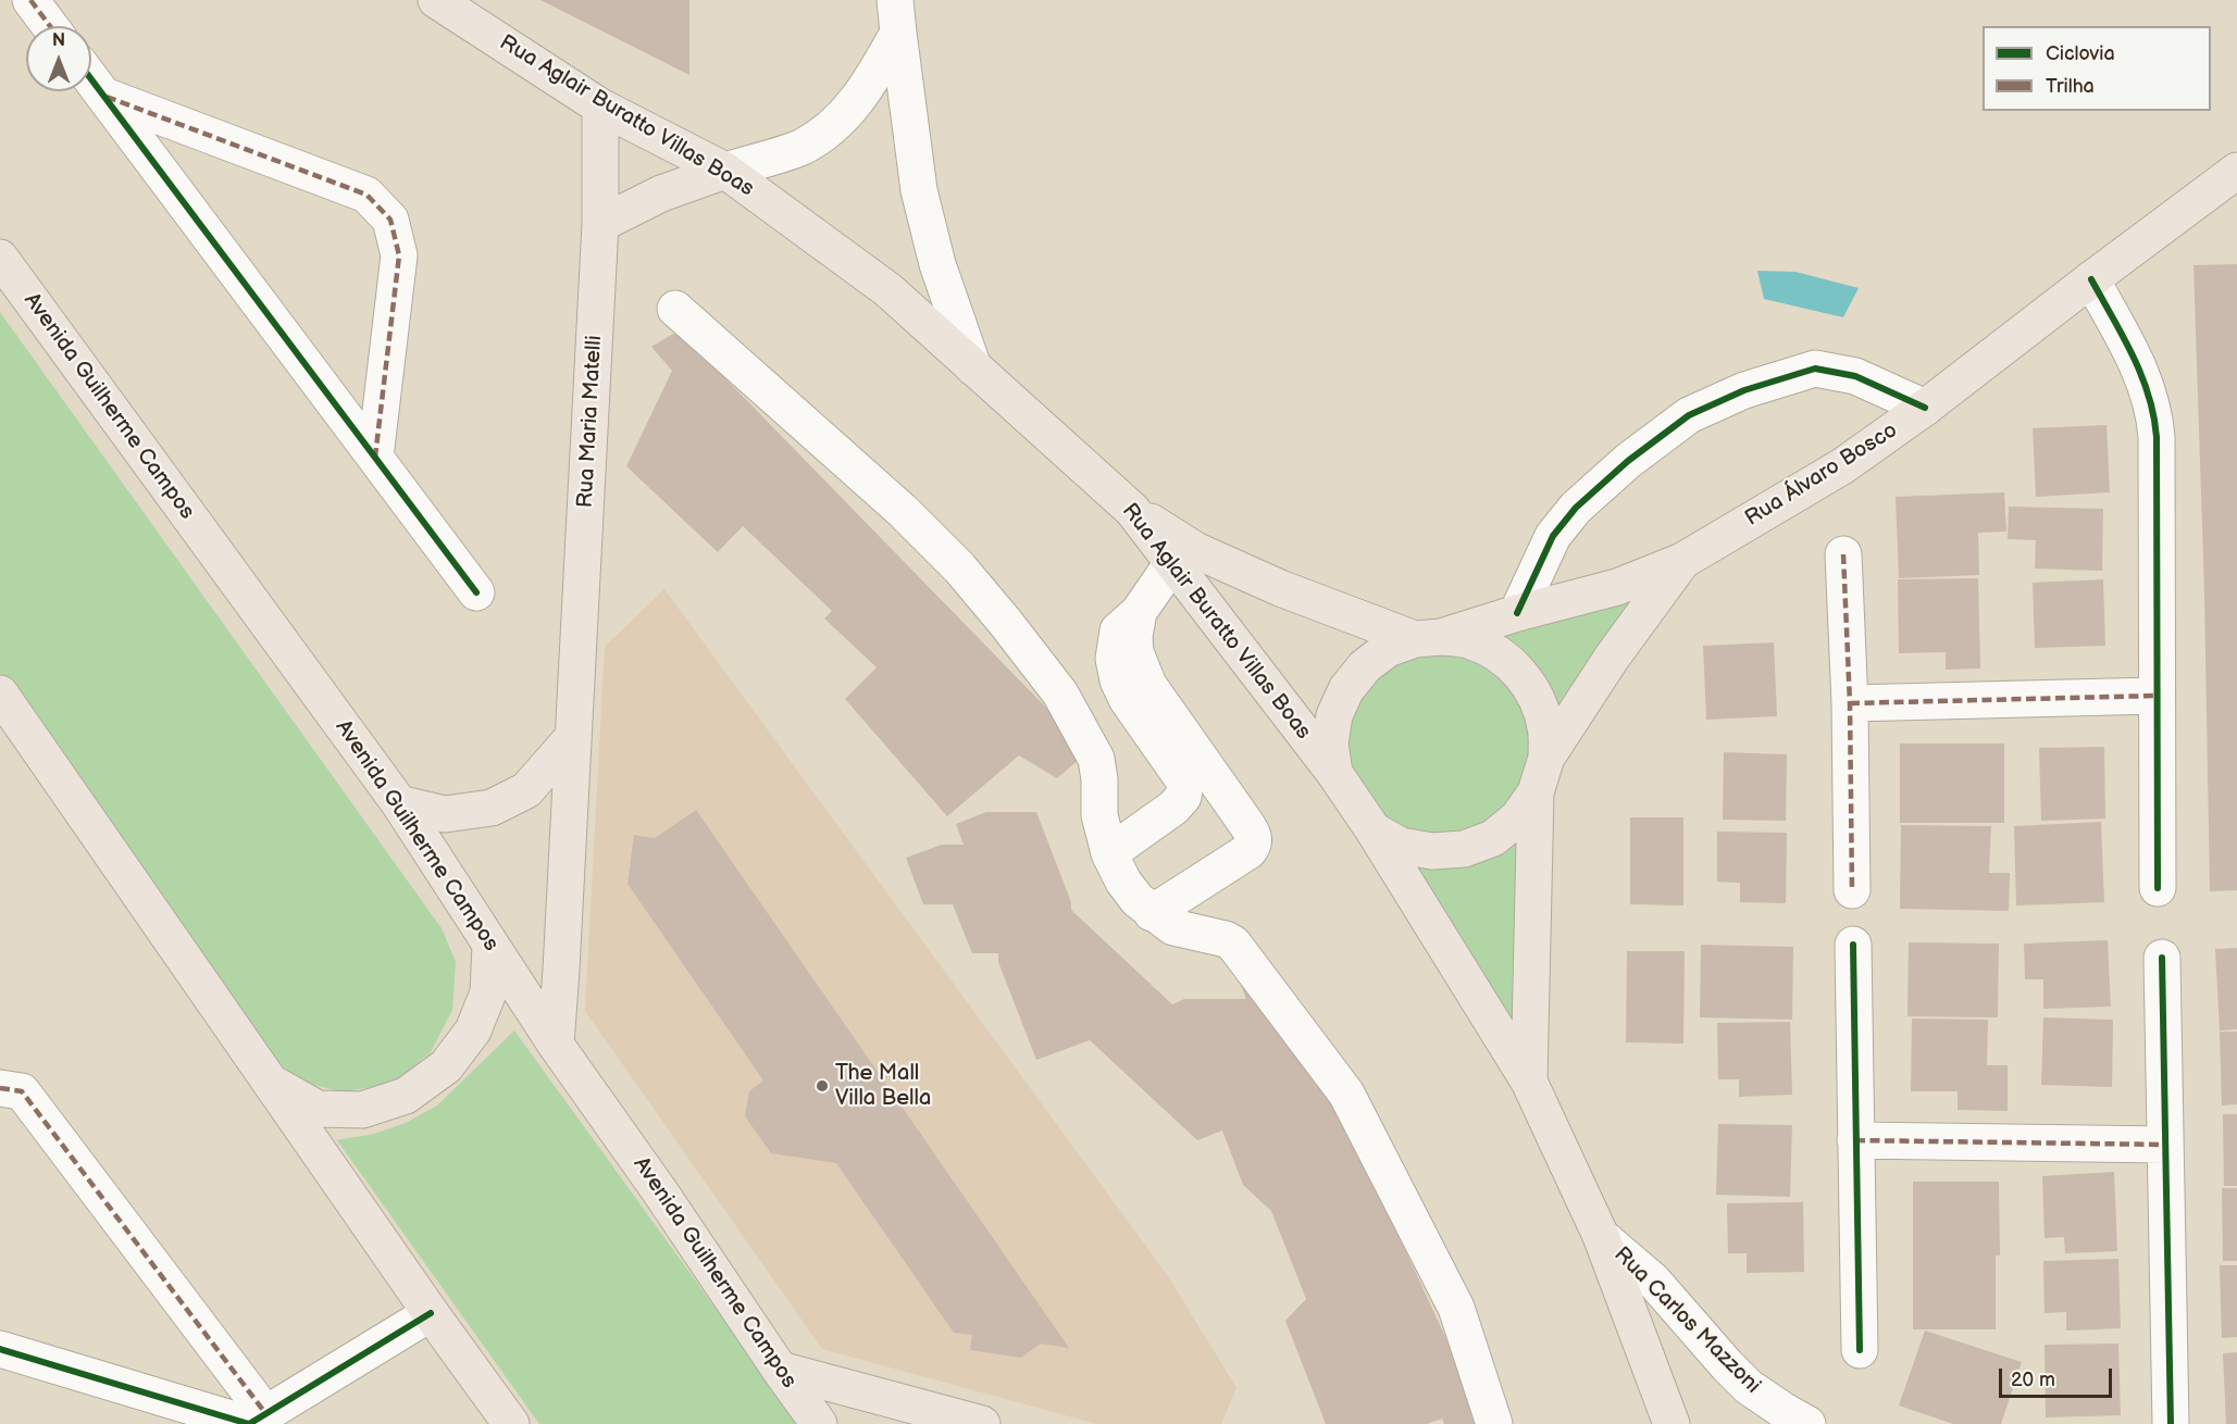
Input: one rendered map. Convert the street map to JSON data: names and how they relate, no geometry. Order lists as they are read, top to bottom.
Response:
{
  "streets": {
    "main road": [
      "Rua Aglair Buratto Villas Boas",
      "Avenida Guilherme Campos",
      "Rua Maria Matelli",
      "Rua Álvaro Bosco"
    ],
    "street": ["Rua Carlos Mazzoni"]
  },
  "crossings": [
    ["Rua Aglair Buratto Villas Boas", "Rua Maria Matelli"],
    ["Rua Aglair Buratto Villas Boas", "Rua Álvaro Bosco"],
    ["Rua Aglair Buratto Villas Boas", "Rua Carlos Mazzoni"],
    ["Avenida Guilherme Campos", "Rua Maria Matelli"]
  ],
  "places": ["The Mall Villa Bella"],
  "legend": ["Ciclovia", "Trilha"],
  "scale_bar": "20 m",
  "north": "top"
}
